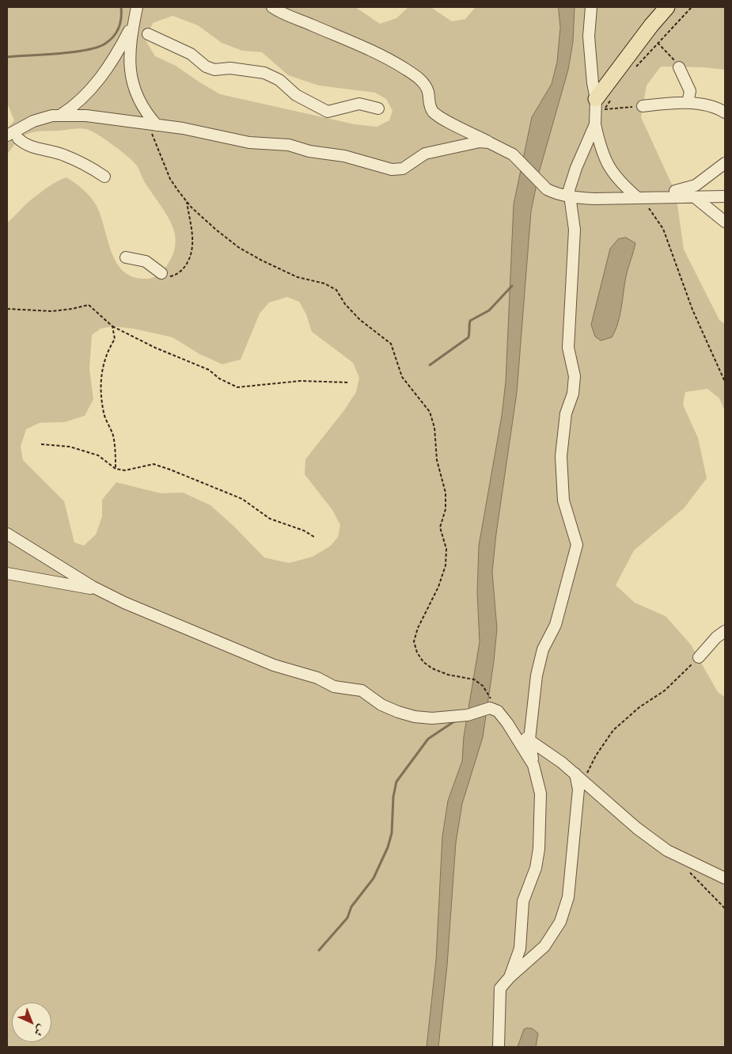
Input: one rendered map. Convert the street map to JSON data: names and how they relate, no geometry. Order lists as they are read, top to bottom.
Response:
{
  "north": "bottom right"
}
